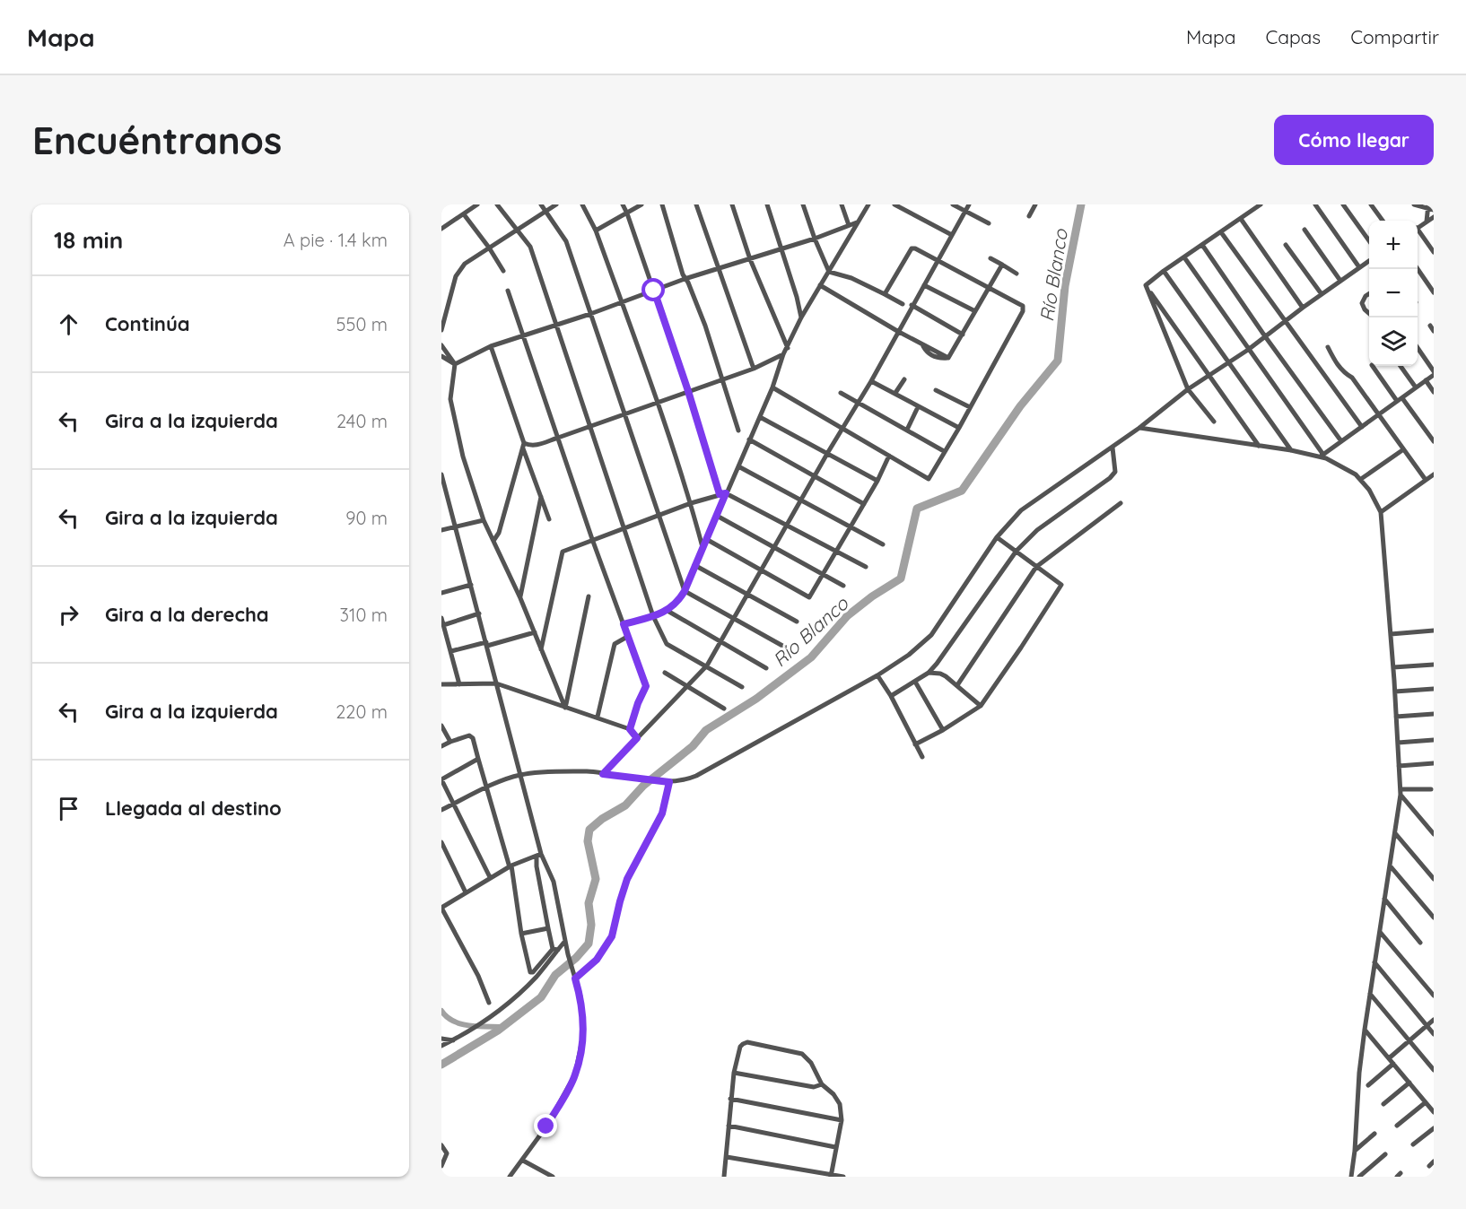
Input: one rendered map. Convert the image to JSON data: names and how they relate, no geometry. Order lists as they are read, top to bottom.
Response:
{
  "water": ["Río Blanco"],
  "page": {
    "header": "Mapa",
    "nav": ["Mapa", "Capas", "Compartir"],
    "buttons": "Cómo llegar",
    "title": "Encuéntranos",
    "heading": ["18 min", "A pie · 1.4 km"],
    "map_buttons": ["+", "−"],
    "list": [
      ["Continúa", "550 m"],
      ["Gira a la izquierda", "240 m"],
      ["Gira a la izquierda", "90 m"],
      ["Gira a la derecha", "310 m"],
      ["Gira a la izquierda", "220 m"],
      "Llegada al destino"
    ]
  }
}
